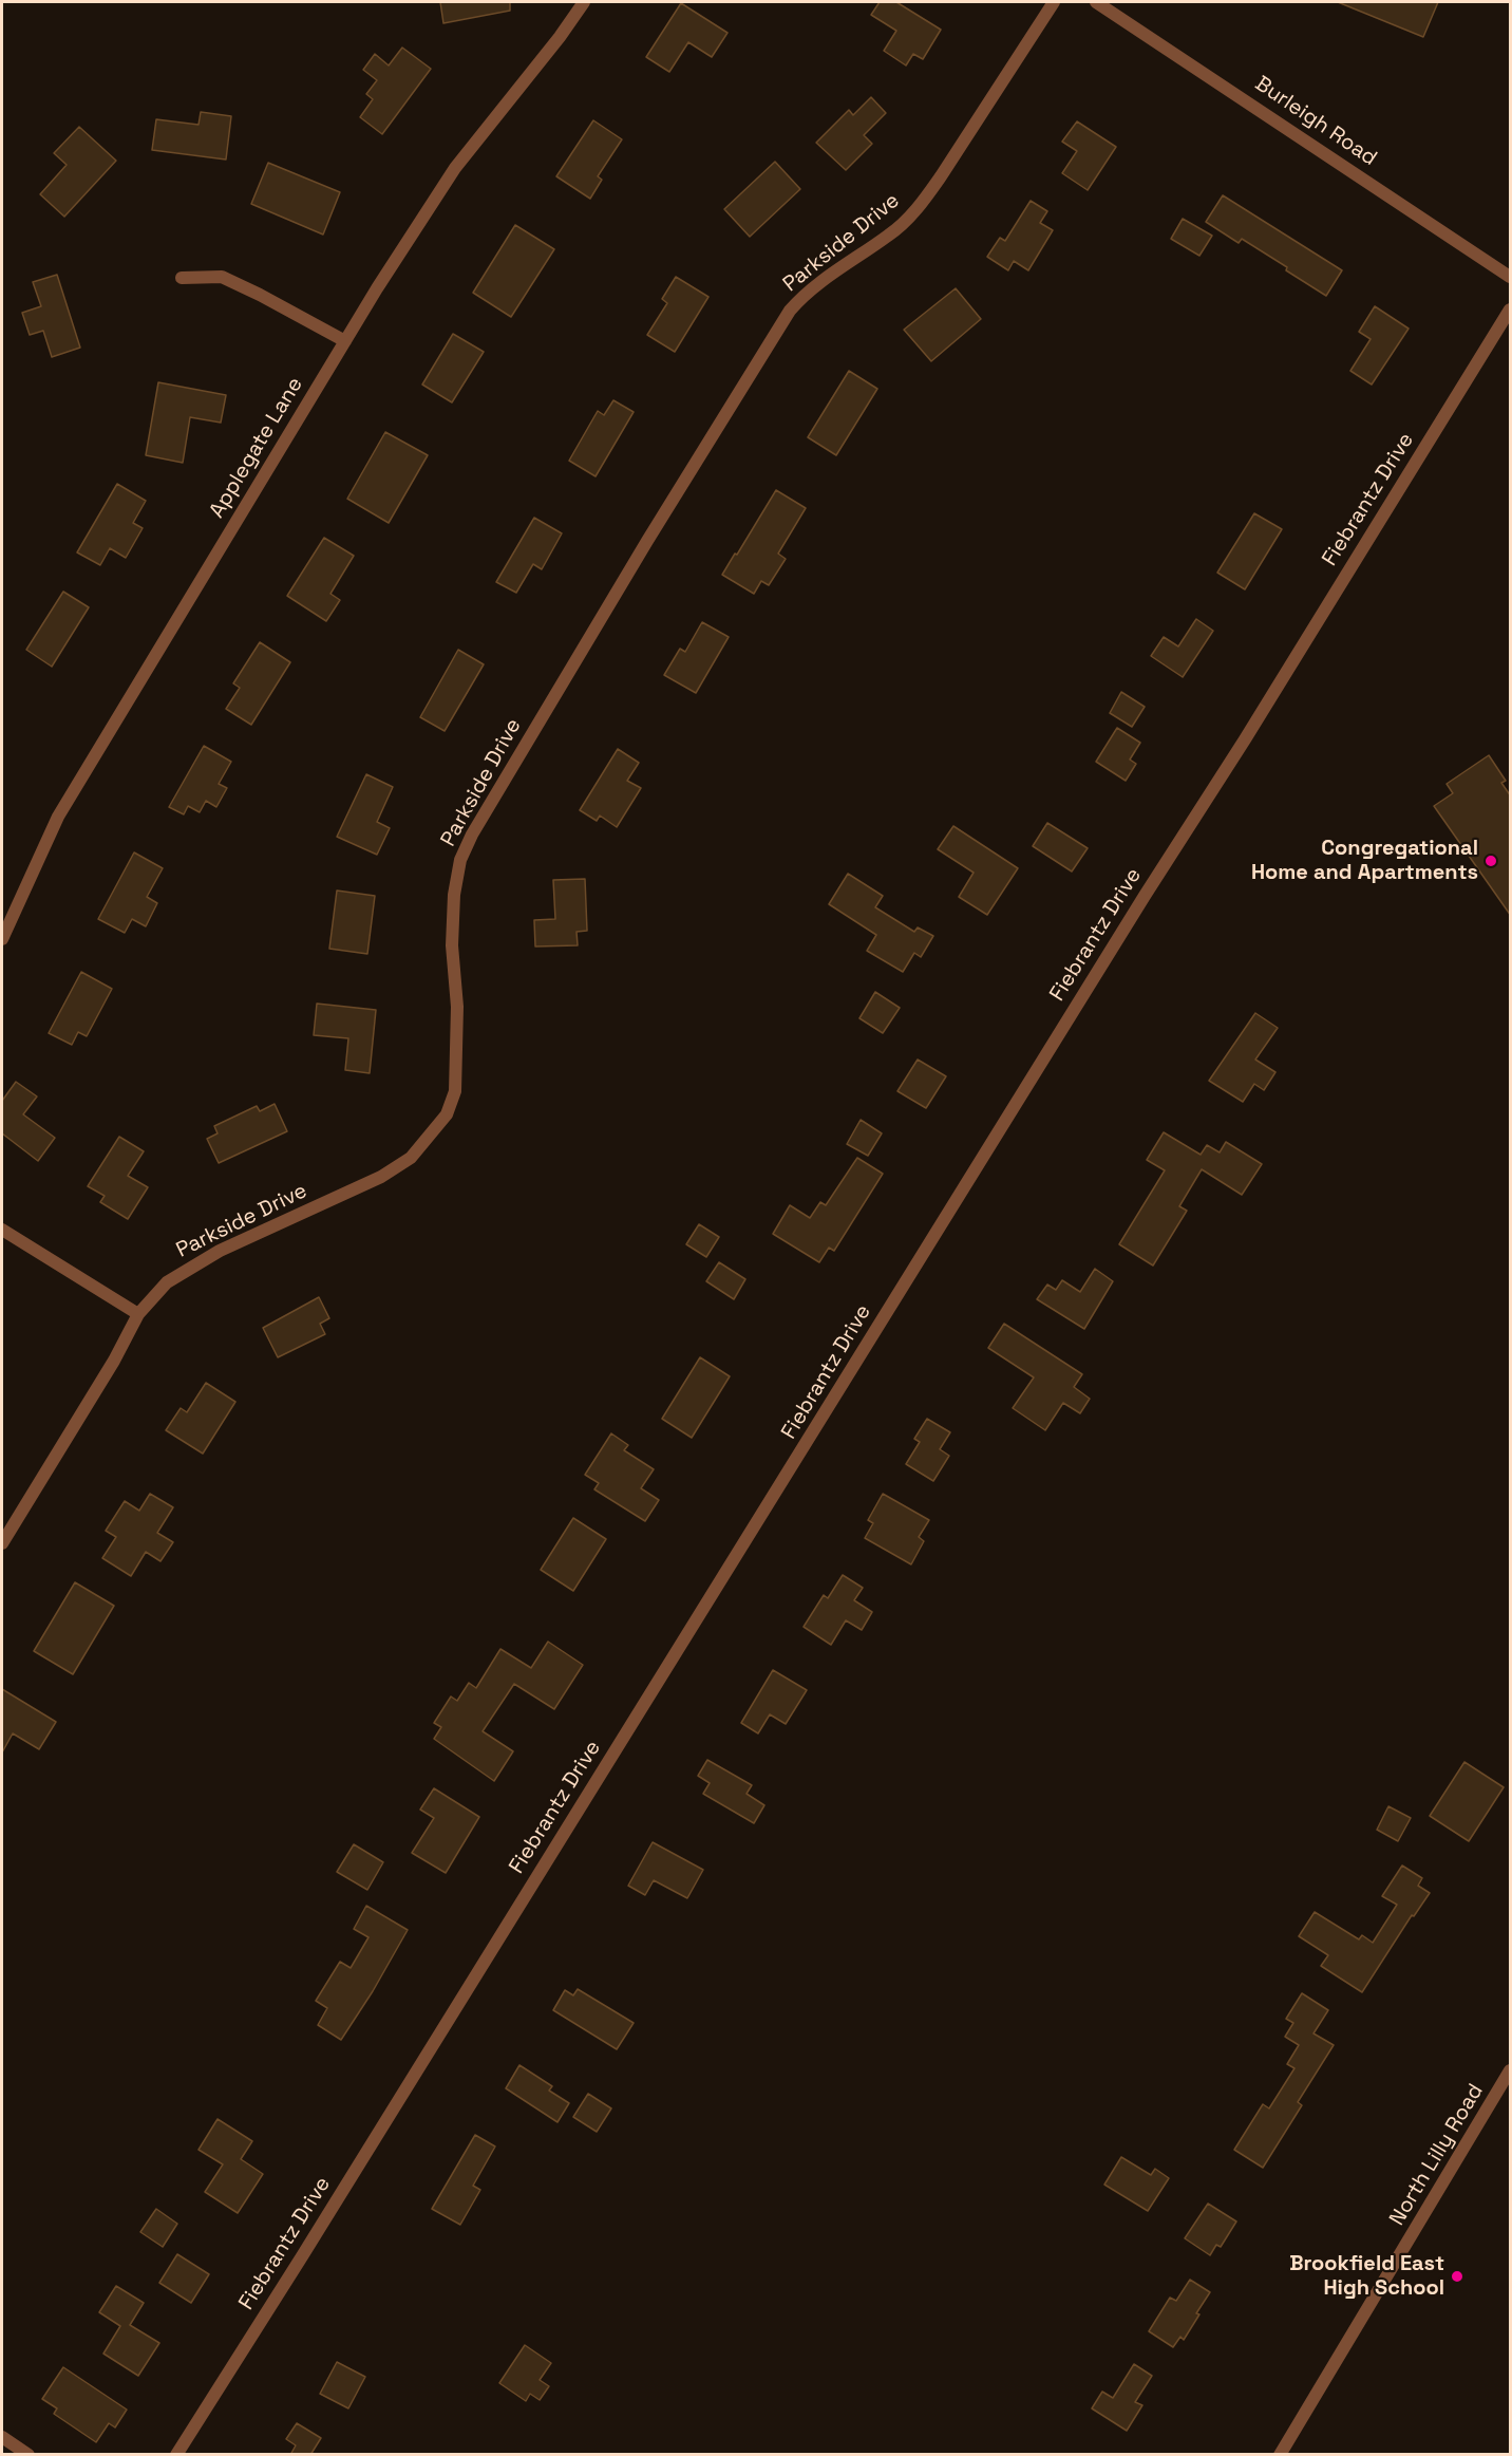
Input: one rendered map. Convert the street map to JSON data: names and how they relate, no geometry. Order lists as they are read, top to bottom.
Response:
{
  "streets": {
    "street": [
      "Burleigh Road",
      "Parkside Drive",
      "Applegate Lane",
      "Fiebrantz Drive",
      "North Lilly Road"
    ]
  },
  "places": ["Congregational Home and Apartments", "Brookfield East High School"]
}
